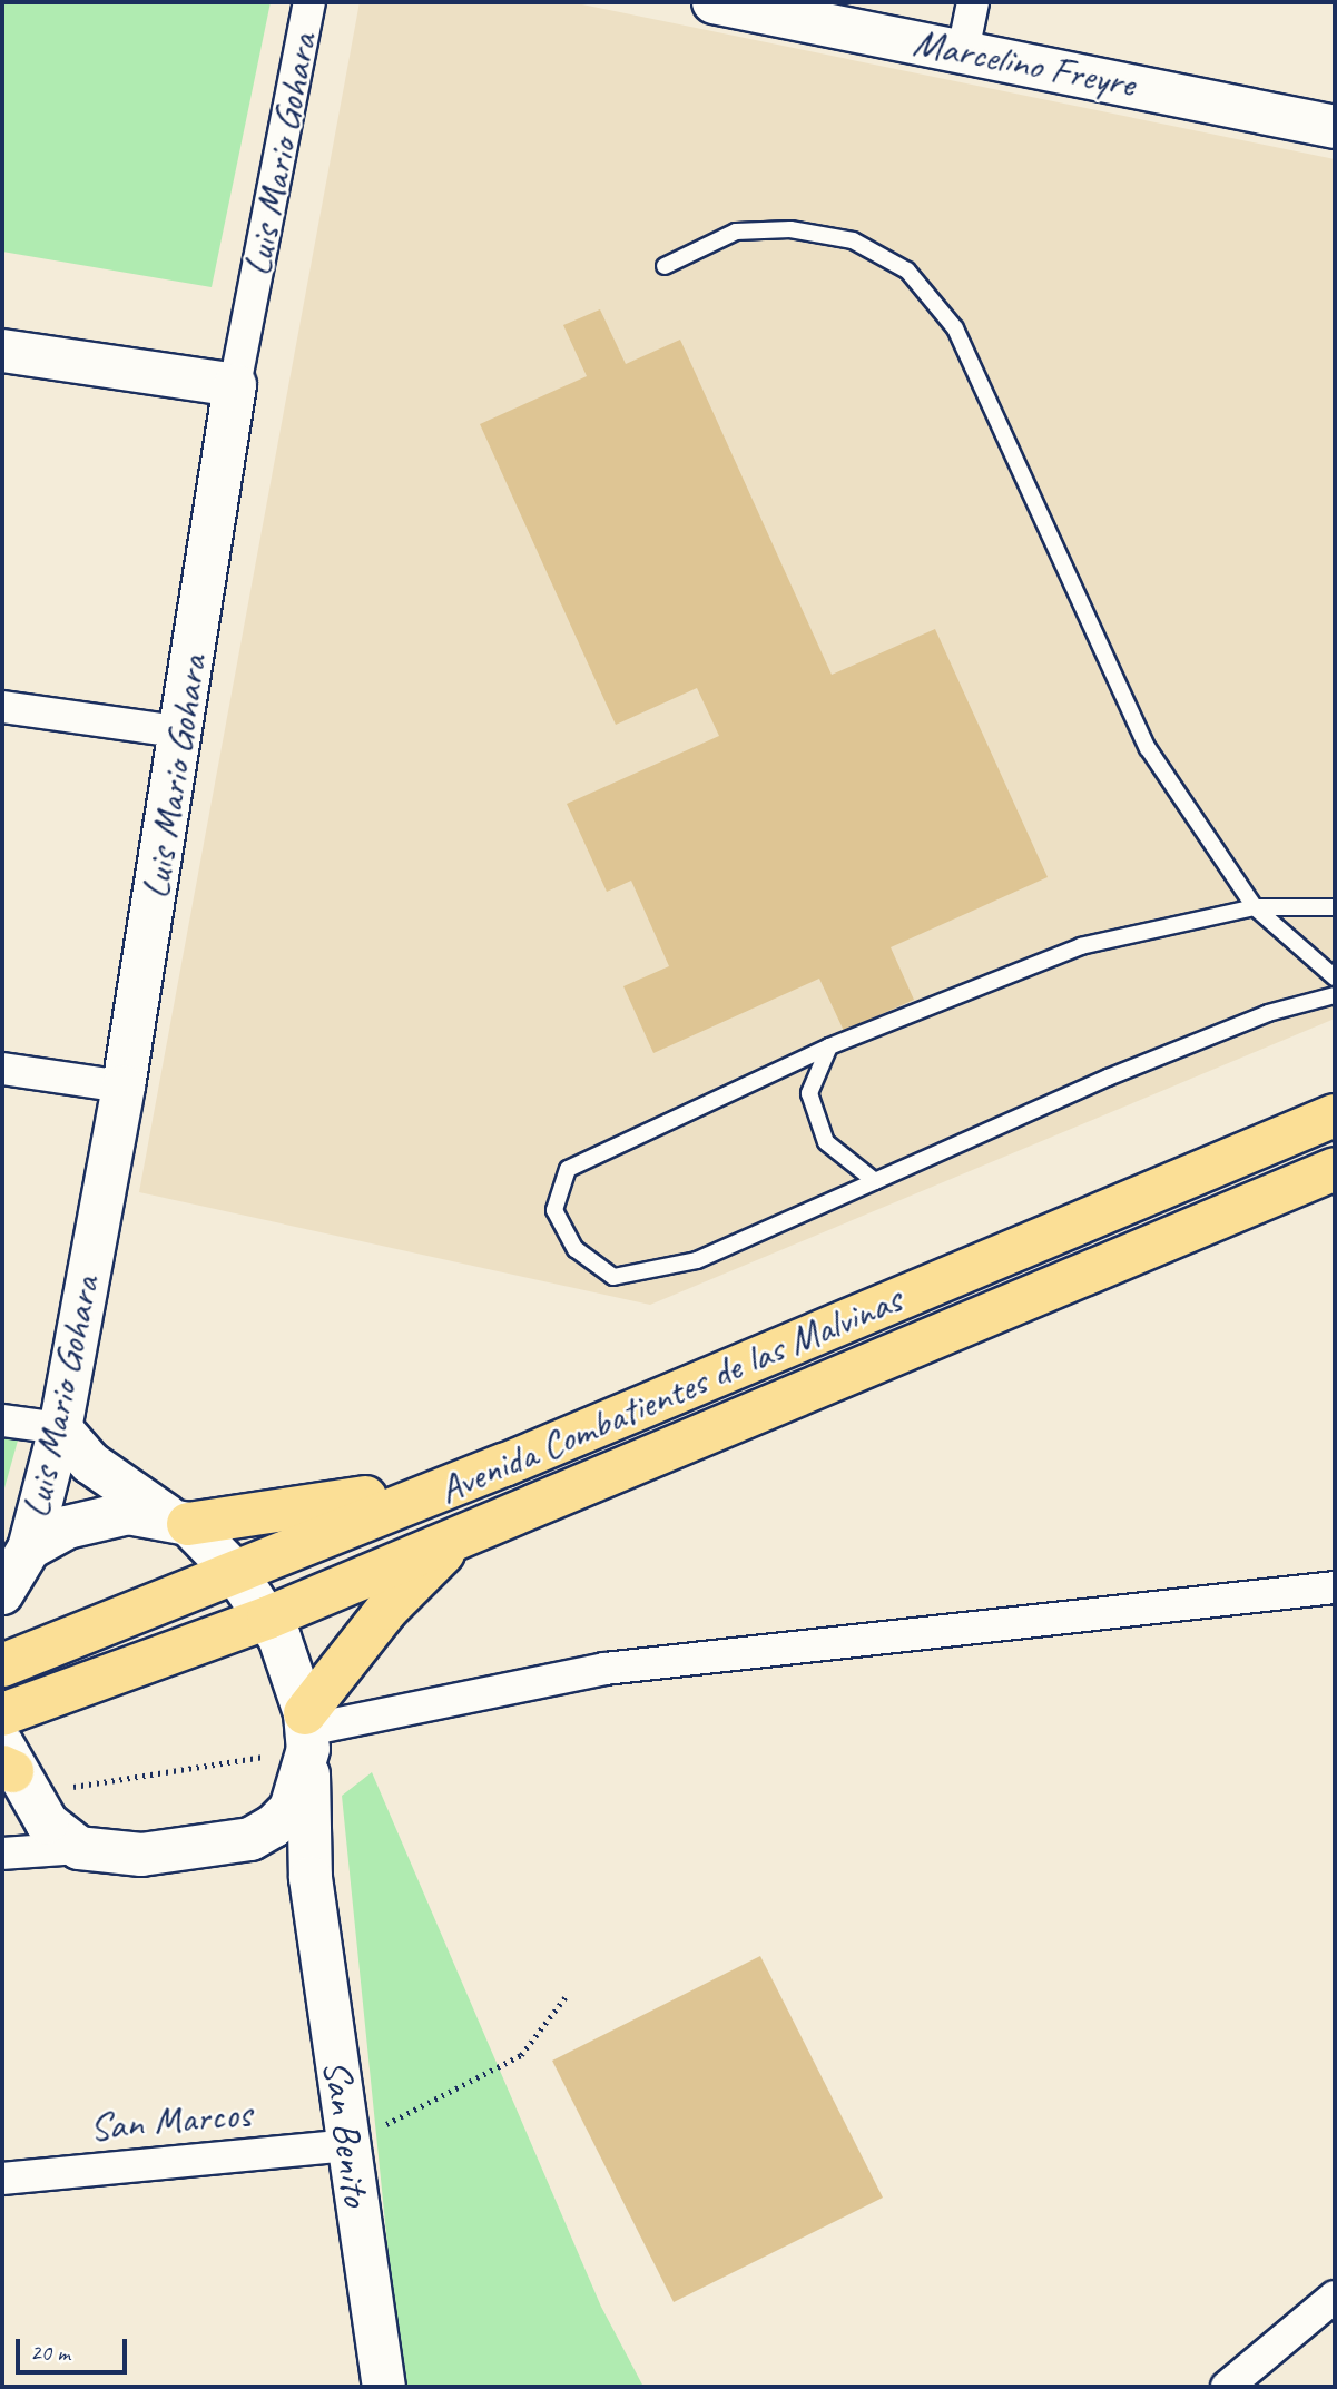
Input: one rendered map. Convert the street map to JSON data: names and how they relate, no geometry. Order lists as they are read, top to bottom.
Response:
{
  "streets": {
    "main road": ["Avenida Combatientes de las Malvinas"],
    "street": [
      "Marcelino Freyre",
      "Luis Mario Gohara",
      "San Marcos",
      "San Benito"
    ]
  },
  "crossings": [
    ["San Marcos", "San Benito"]
  ],
  "scale_bar": "20 m"
}
